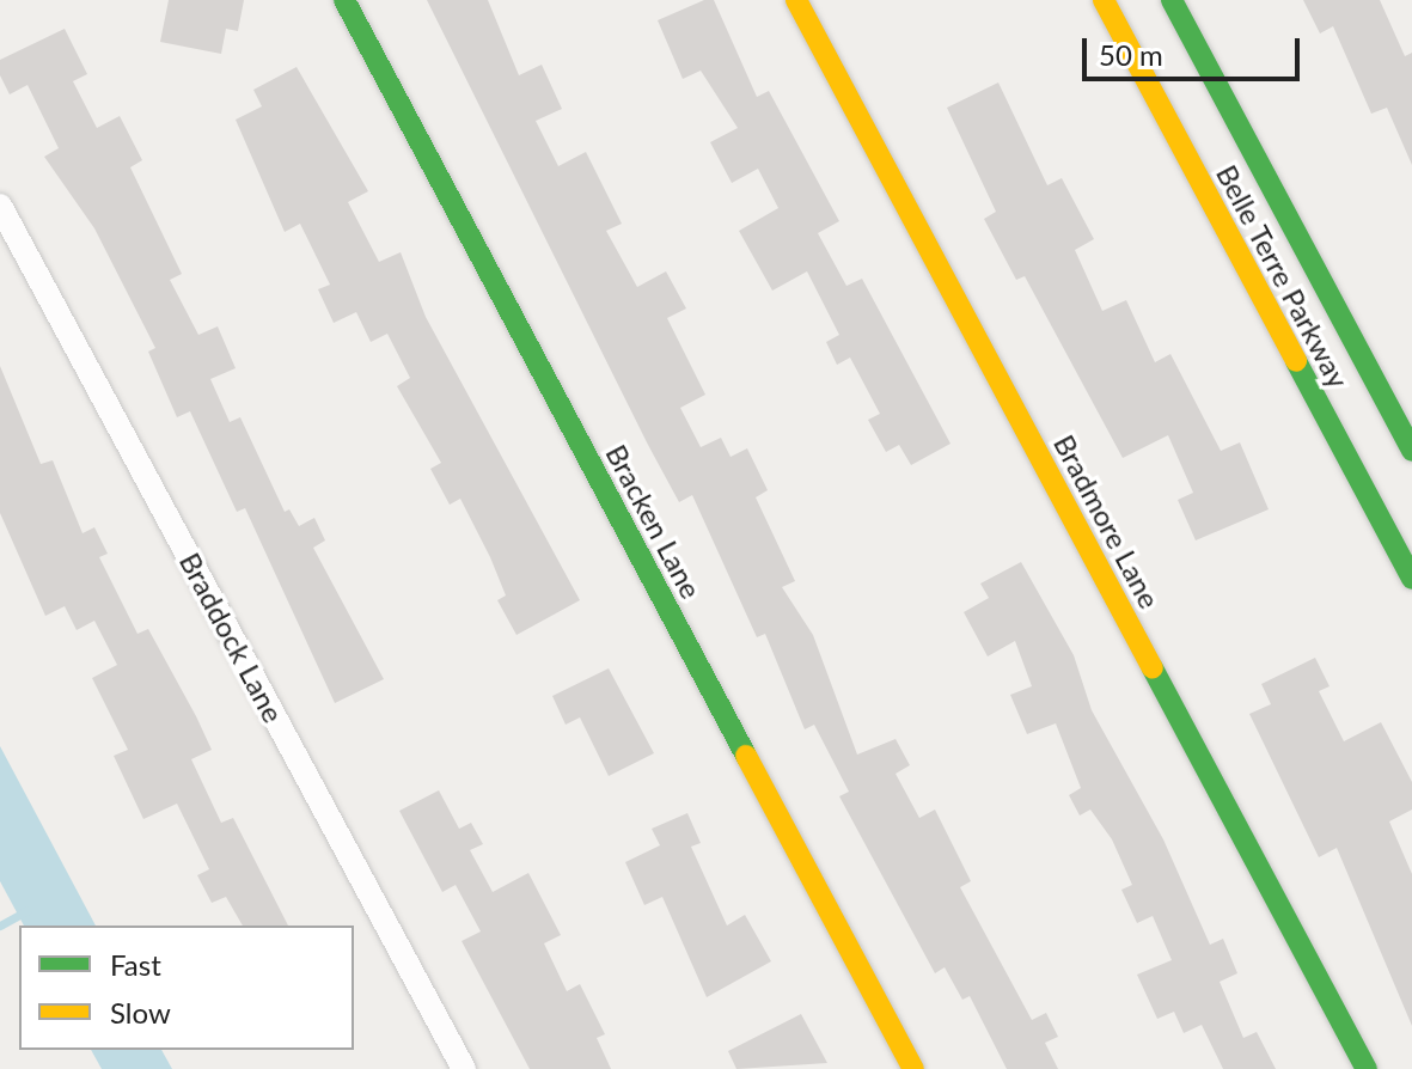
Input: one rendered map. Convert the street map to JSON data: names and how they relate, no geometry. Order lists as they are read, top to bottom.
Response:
{
  "streets": {
    "street": [
      "Belle Terre Parkway",
      "Bracken Lane",
      "Bradmore Lane",
      "Braddock Lane"
    ]
  },
  "legend": ["Fast", "Slow"],
  "scale_bar": "50 m"
}
